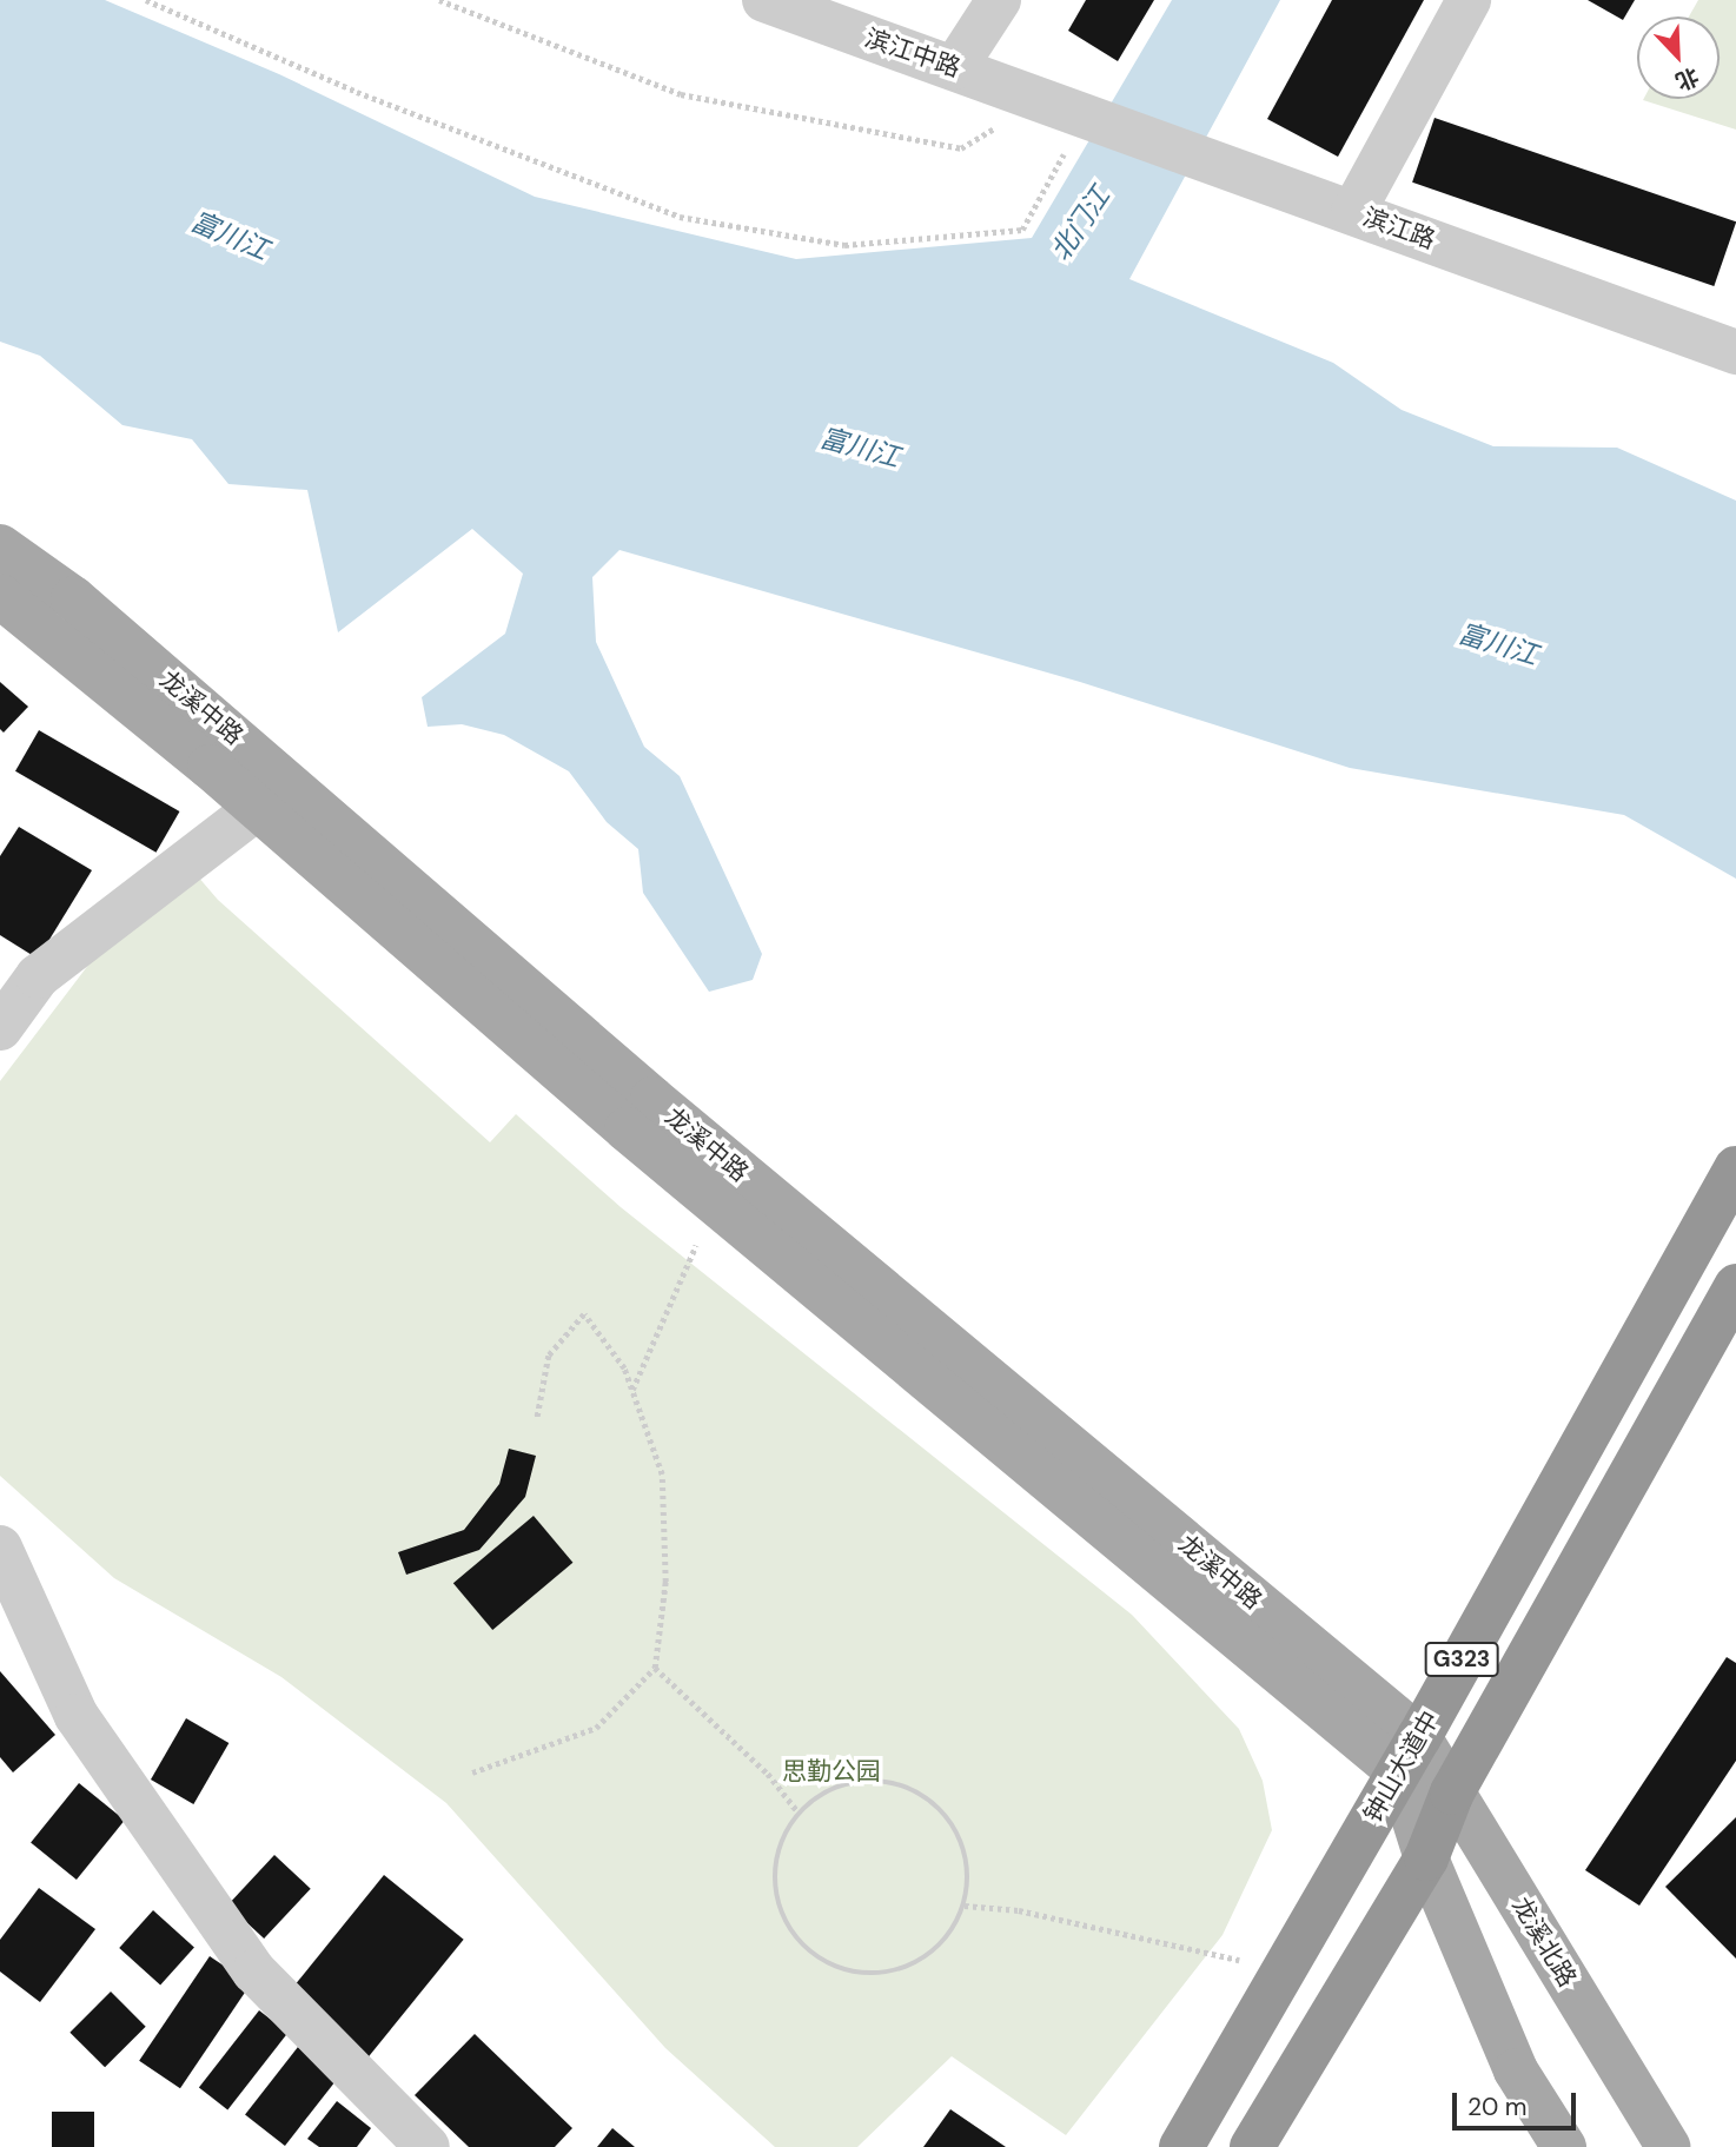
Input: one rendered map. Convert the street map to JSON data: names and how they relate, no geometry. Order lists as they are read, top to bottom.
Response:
{
  "streets": {
    "highway": ["G323", "钟山大道中"],
    "main road": ["龙溪中路", "龙溪北路"],
    "street": ["滨江中路", "滨江路"]
  },
  "crossings": [
    ["滨江中路", "滨江路"],
    ["龙溪中路", "钟山大道中"],
    ["龙溪中路", "龙溪北路"],
    ["G323", "龙溪北路"],
    ["钟山大道中", "龙溪北路"]
  ],
  "water": ["北门江", "富川江"],
  "parks": ["思勤公园"],
  "scale_bar": "20 m",
  "north": "bottom right"
}
